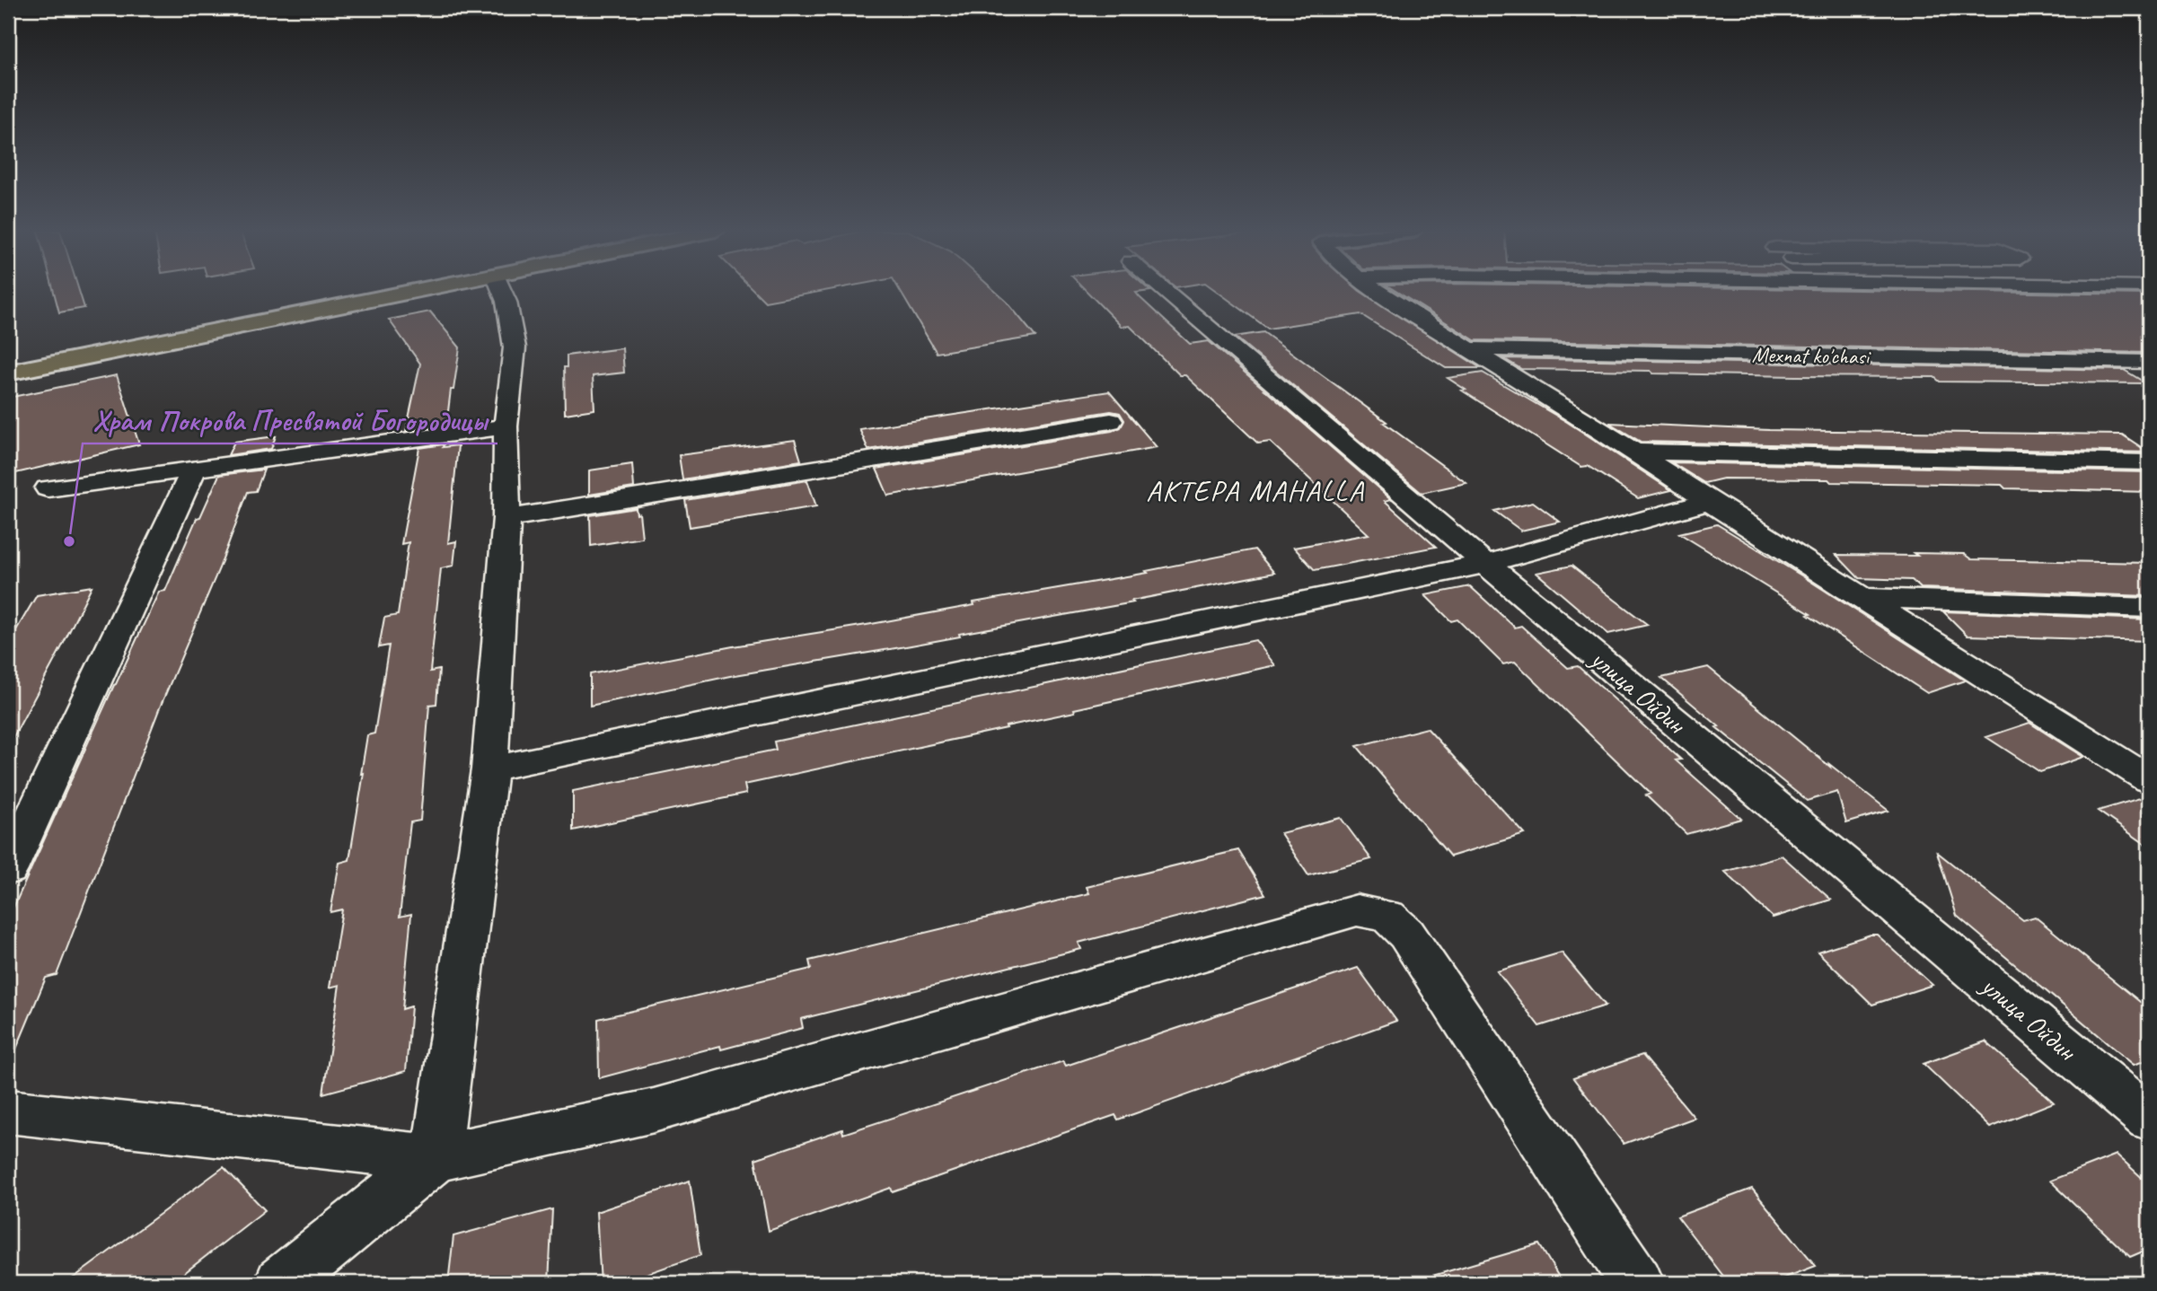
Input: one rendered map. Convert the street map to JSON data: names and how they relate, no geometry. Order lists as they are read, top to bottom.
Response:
{
  "streets": {
    "street": ["Mexnat ko'chasi", "улица Ойдин"]
  },
  "districts": ["AKTEPA MAHALLA"],
  "places": ["Храм Покрова Пресвятой Богородицы"]
}
